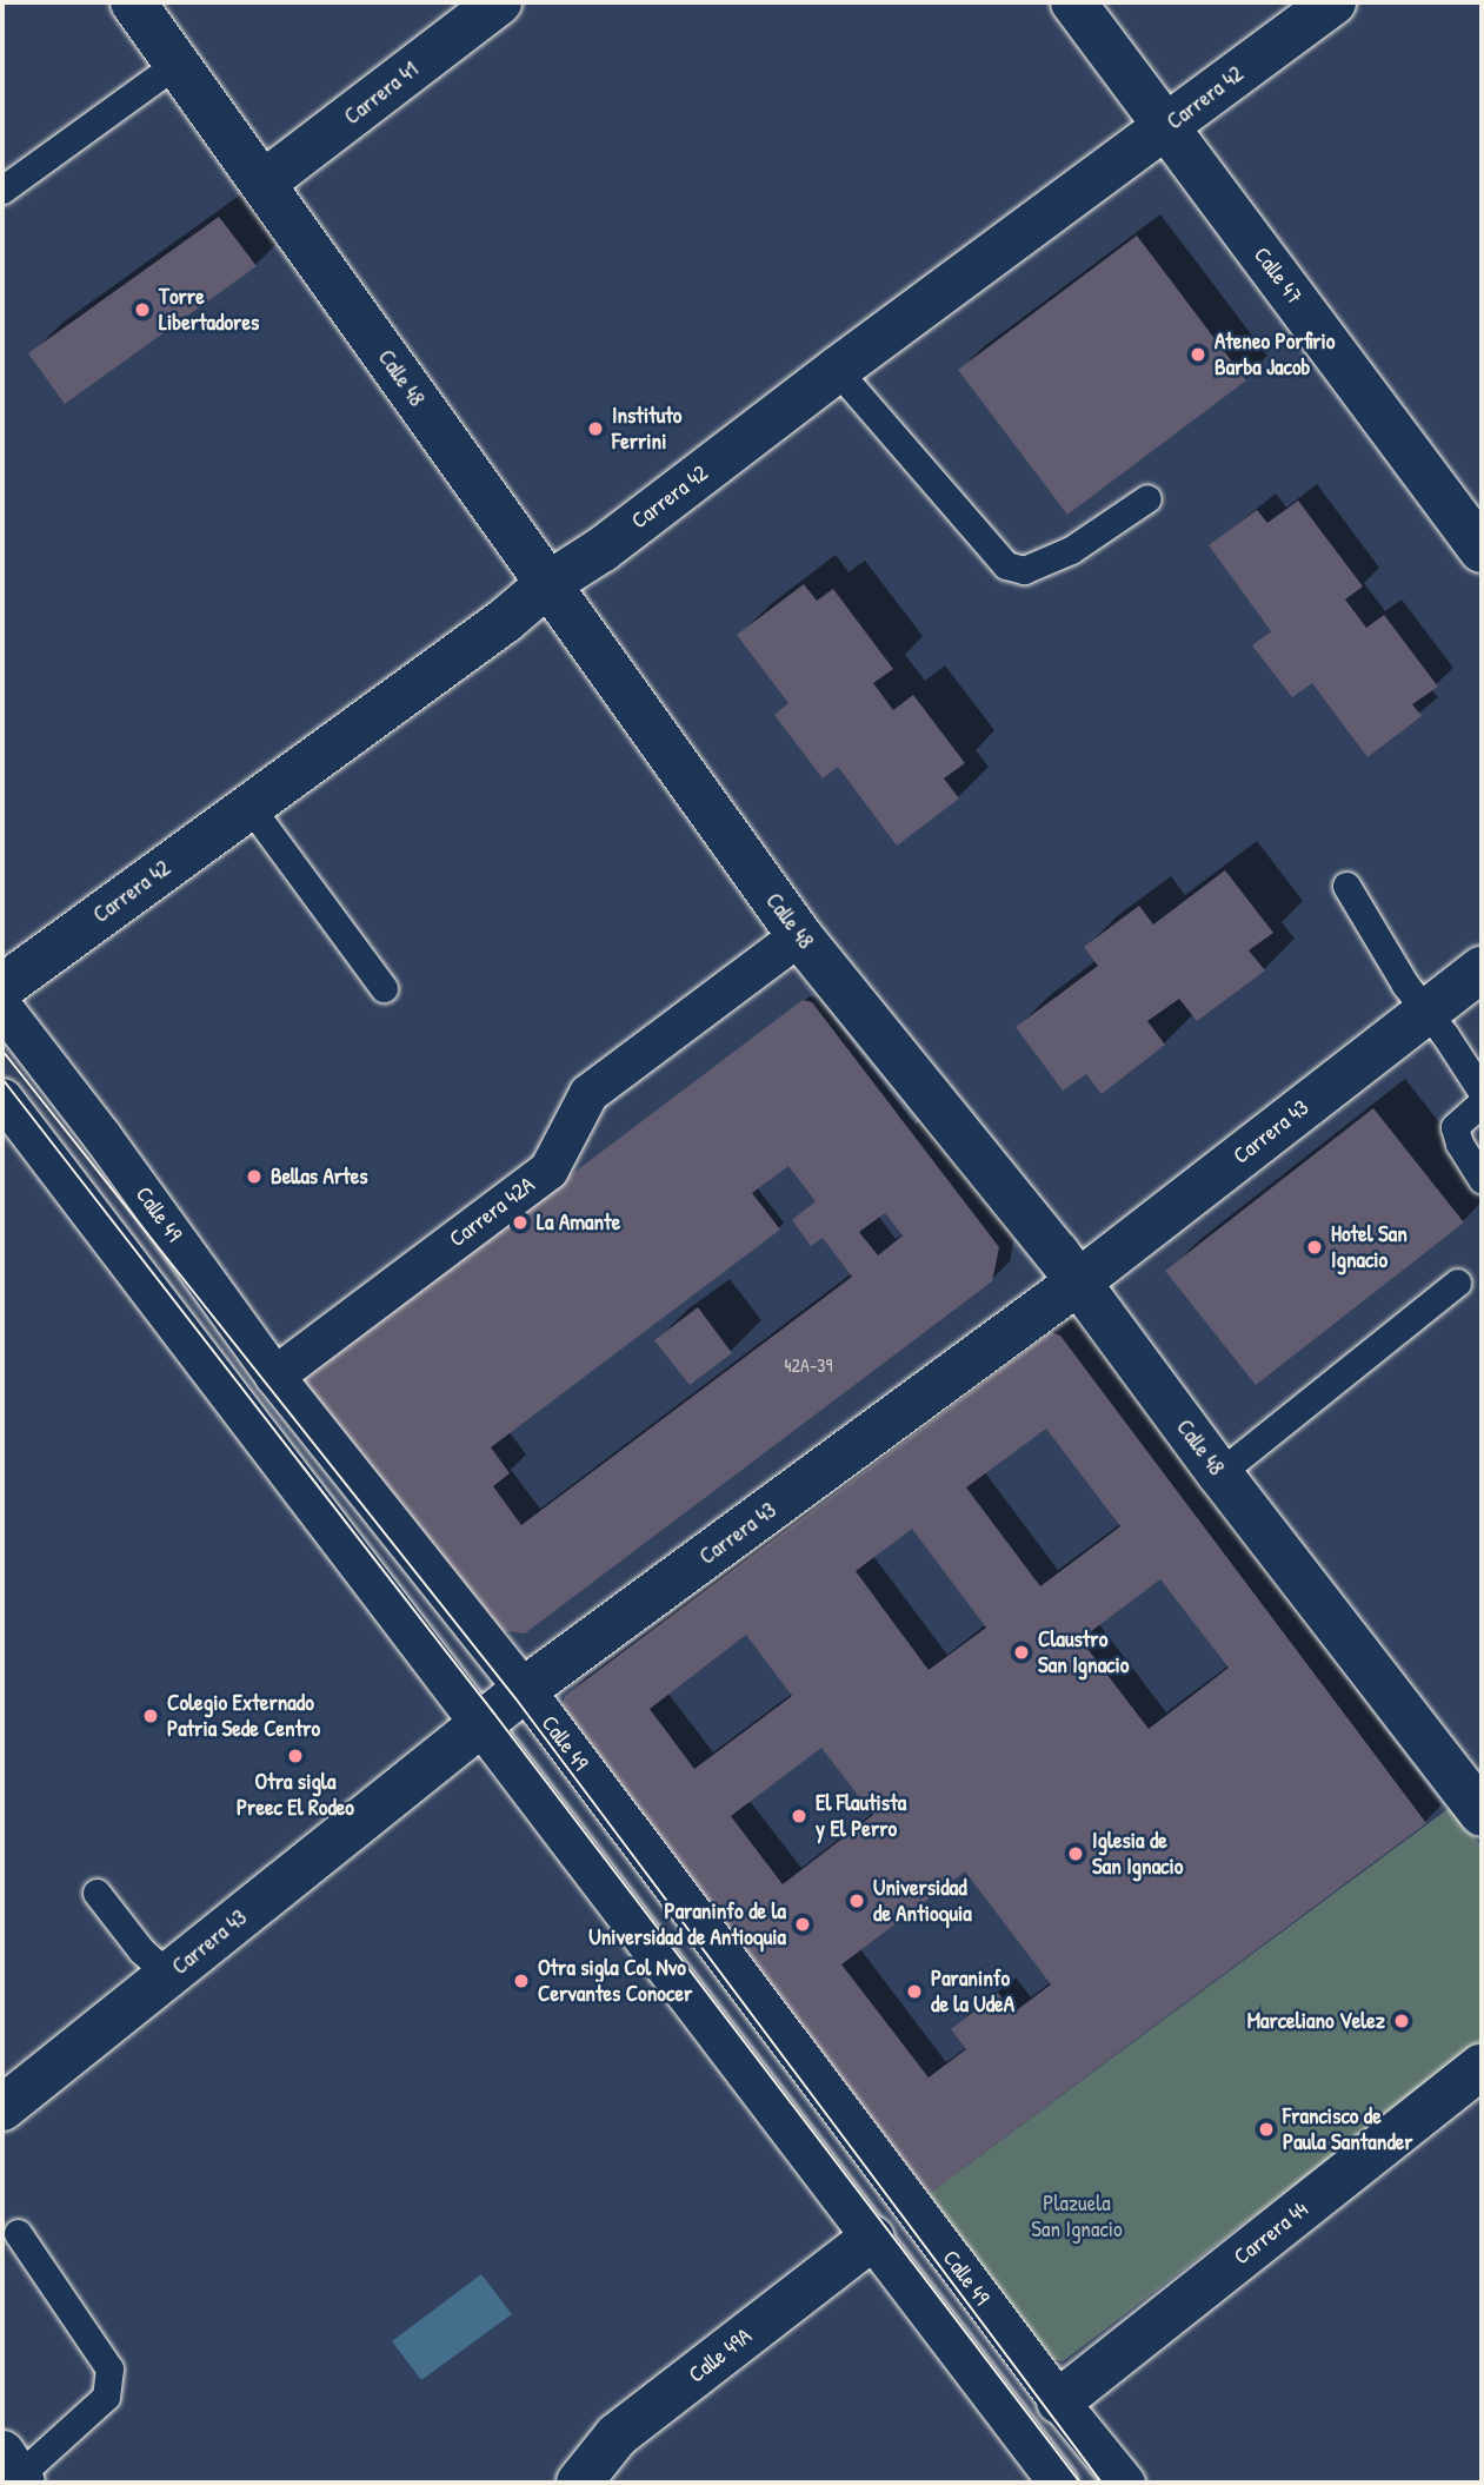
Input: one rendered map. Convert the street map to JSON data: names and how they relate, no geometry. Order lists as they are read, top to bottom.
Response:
{
  "streets": {
    "street": [
      "Carrera 41",
      "Carrera 42",
      "Calle 47",
      "Calle 48",
      "Carrera 43",
      "Carrera 42A",
      "Calle 49",
      "Carrera 44",
      "Calle 49A"
    ]
  },
  "crossings": [
    ["Carrera 41", "Calle 48"],
    ["Carrera 42", "Calle 47"],
    ["Carrera 42", "Calle 48"],
    ["Carrera 42", "Calle 49"],
    ["Calle 48", "Carrera 43"],
    ["Calle 48", "Carrera 42A"],
    ["Carrera 43", "Calle 49"],
    ["Carrera 42A", "Calle 49"],
    ["Calle 49", "Carrera 44"]
  ],
  "parks": ["Plazuela San Ignacio"],
  "places": [
    "Torre Libertadores",
    "Ateneo Porfirio Barba Jacob",
    "Instituto Ferrini",
    "Bellas Artes",
    "La Amante",
    "Hotel San Ignacio",
    "Claustro San Ignacio",
    "Colegio Externado Patria Sede Centro",
    "Otra sigla Preec El Rodeo",
    "El Flautista y El Perro",
    "Iglesia de San Ignacio",
    "Universidad de Antioquia",
    "Paraninfo de la Universidad de Antioquia",
    "Otra sigla Col Nvo Cervantes Conocer",
    "Paraninfo de la UdeA",
    "Marceliano Velez",
    "Francisco de Paula Santander"
  ],
  "house_numbers": ["42A-39"]
}
